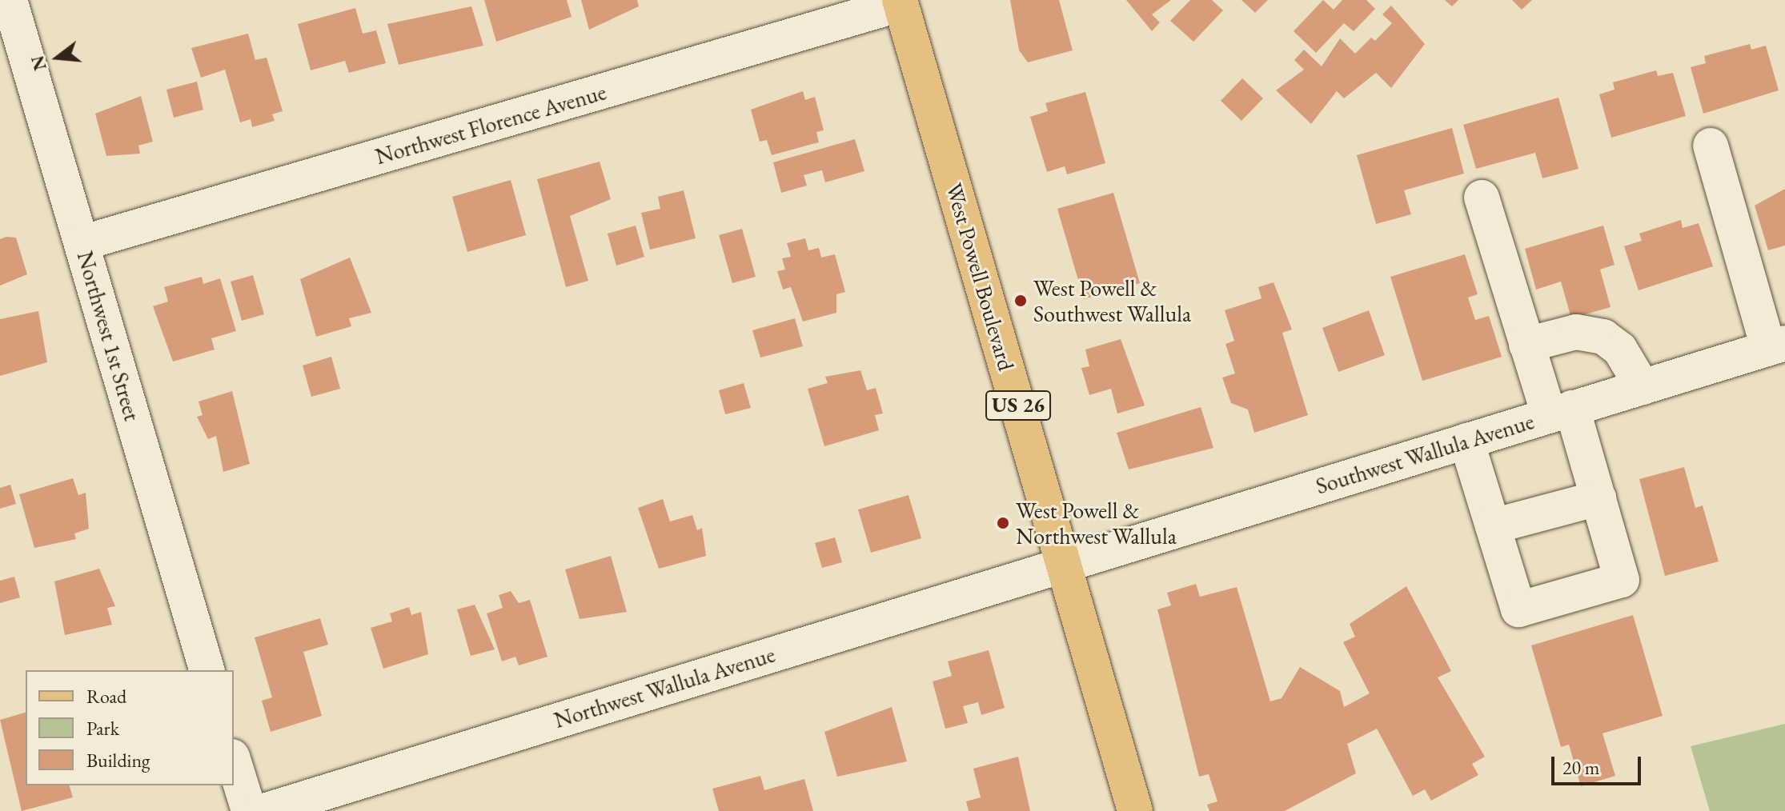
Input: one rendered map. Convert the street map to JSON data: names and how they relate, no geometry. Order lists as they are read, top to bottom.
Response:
{
  "streets": {
    "main road": ["West Powell Boulevard", "US 26"],
    "street": [
      "Northwest Florence Avenue",
      "Northwest 1st Street",
      "Southwest Wallula Avenue",
      "Northwest Wallula Avenue"
    ]
  },
  "crossings": [
    ["Northwest Florence Avenue", "West Powell Boulevard"],
    ["Northwest Florence Avenue", "Northwest 1st Street"],
    ["West Powell Boulevard", "Southwest Wallula Avenue"],
    ["West Powell Boulevard", "Northwest Wallula Avenue"],
    ["Southwest Wallula Avenue", "Northwest Wallula Avenue"]
  ],
  "places": ["West Powell & Southwest Wallula", "West Powell & Northwest Wallula"],
  "legend": ["Road", "Park", "Building"],
  "scale_bar": "20 m",
  "north": "left"
}
